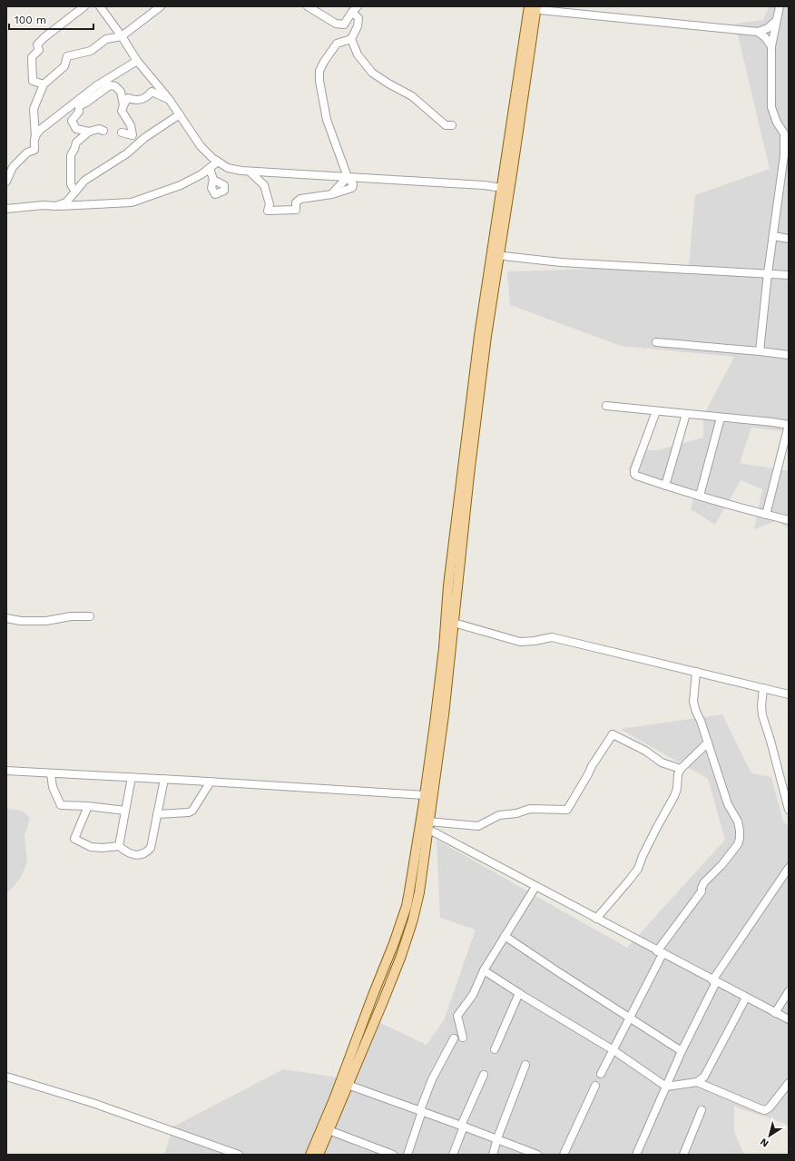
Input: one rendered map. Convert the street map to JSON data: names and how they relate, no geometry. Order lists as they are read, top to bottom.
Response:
{
  "scale_bar": "100 m",
  "north": "bottom left"
}
